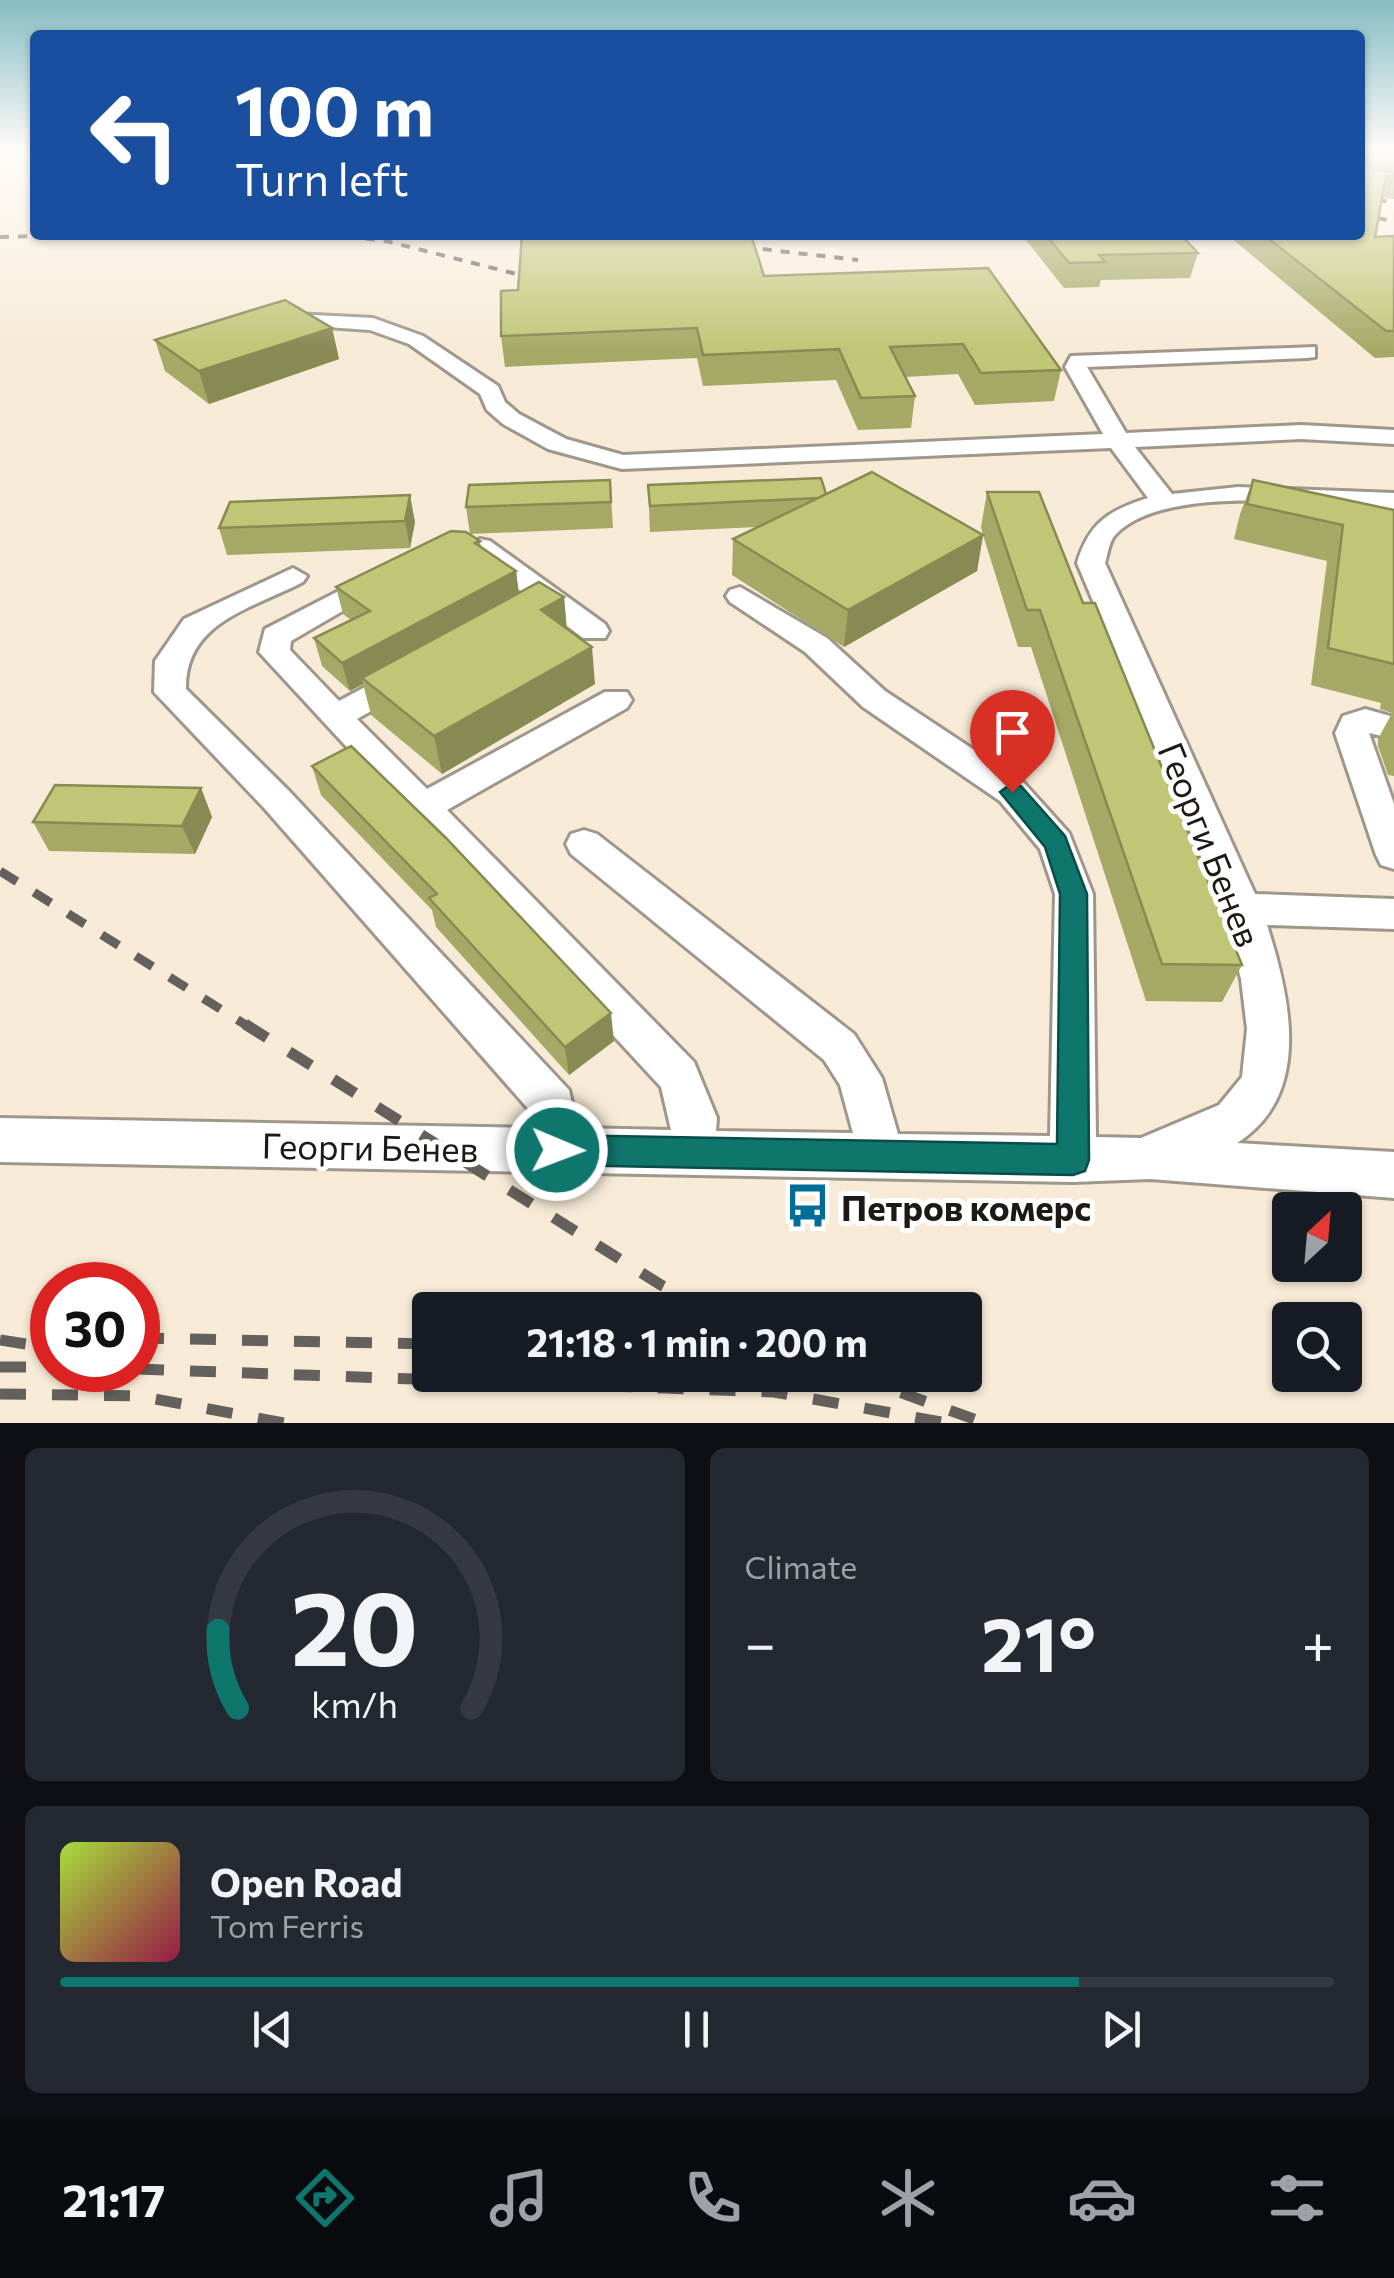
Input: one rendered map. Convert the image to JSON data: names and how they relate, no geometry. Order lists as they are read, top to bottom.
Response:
{
  "streets": {
    "street": ["Георги Бенев"]
  },
  "places": {
    "bus stop": ["Петров комерс"]
  },
  "north": "top right",
  "page": {
    "turn": ["100 m", "Turn left"],
    "limit": "30",
    "trip": "21:18 · 1 min · 200 m",
    "tile": "Climate",
    "heat": ["−", "21°", "+"],
    "song": ["Open Road", "Tom Ferris"],
    "tabs": "21:17",
    "gauge": ["20", "km/h"]
  }
}
